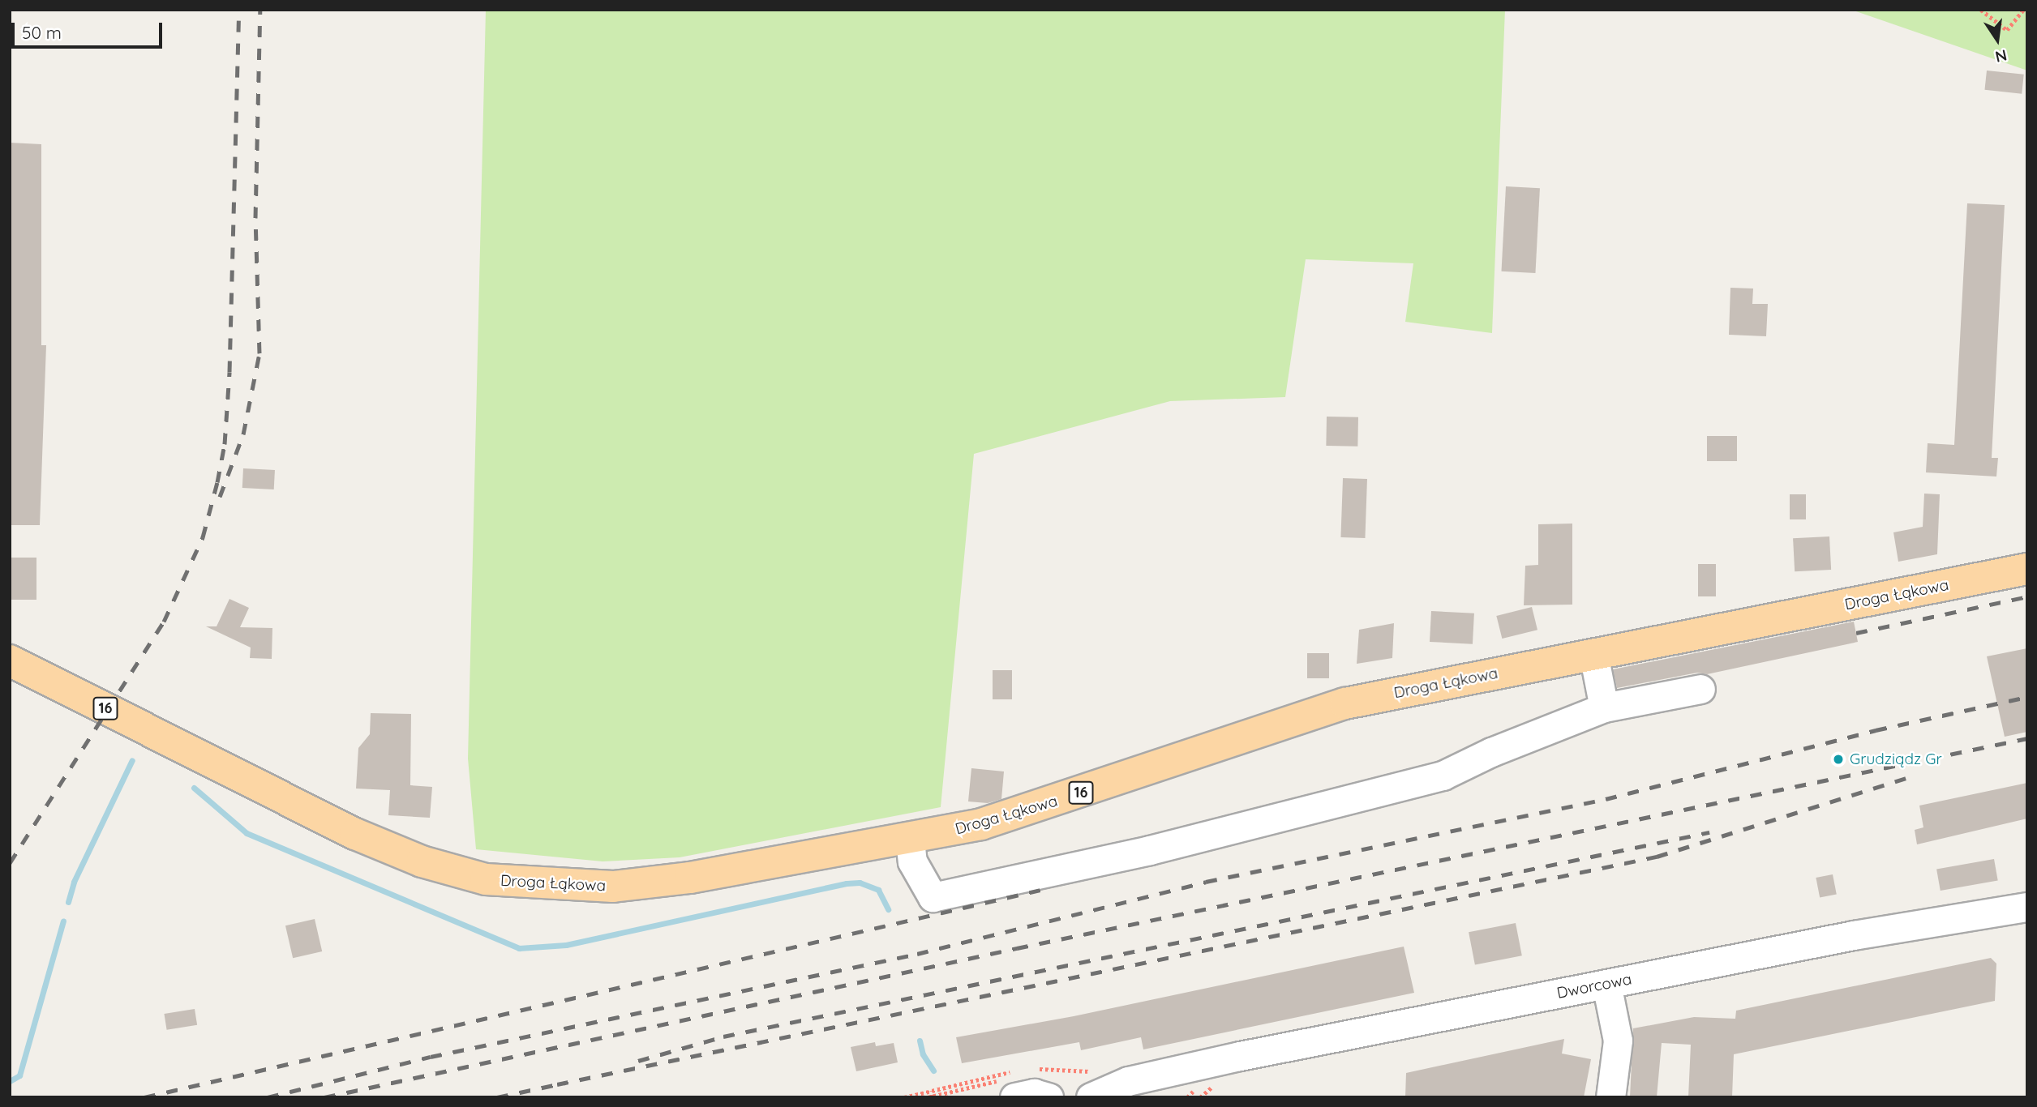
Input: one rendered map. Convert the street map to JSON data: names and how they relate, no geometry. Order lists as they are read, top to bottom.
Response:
{
  "streets": {
    "main road": ["Droga Łąkowa", "16"],
    "street": ["Dworcowa"]
  },
  "places": ["Grudziądz Gr"],
  "scale_bar": "50 m",
  "north": "bottom"
}
